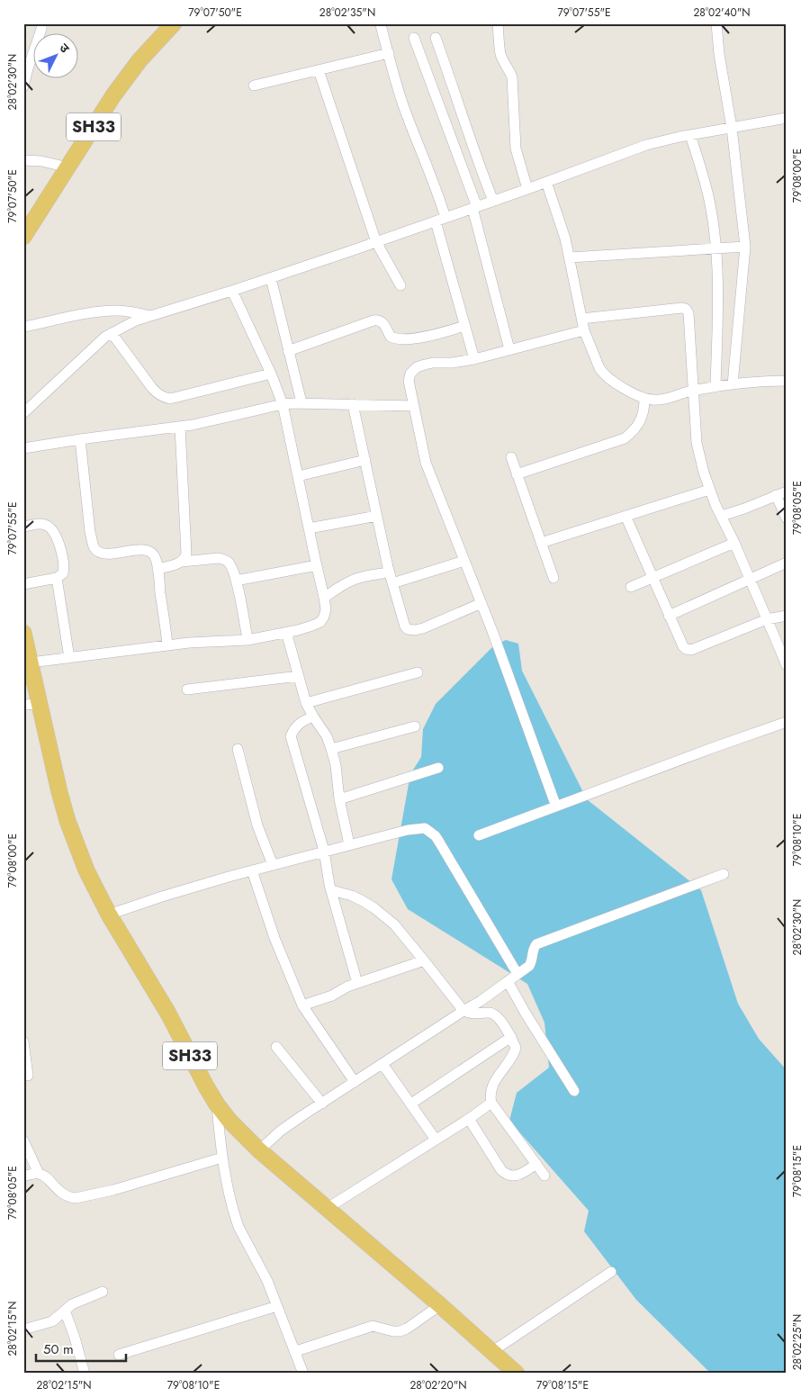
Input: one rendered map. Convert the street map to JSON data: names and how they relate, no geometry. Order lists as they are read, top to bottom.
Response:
{
  "streets": {
    "main road": ["SH33"]
  },
  "scale_bar": "50 m",
  "north": "top right",
  "coordinates": [
    "79°07'50\"E",
    "28°02'35\"N",
    "79°07'55\"E",
    "28°02'40\"N",
    "28°02'30\"N",
    "79°08'00\"E",
    "79°08'05\"E",
    "79°08'10\"E",
    "79°08'15\"E",
    "28°02'15\"N",
    "28°02'25\"N",
    "28°02'20\"N"
  ]
}
